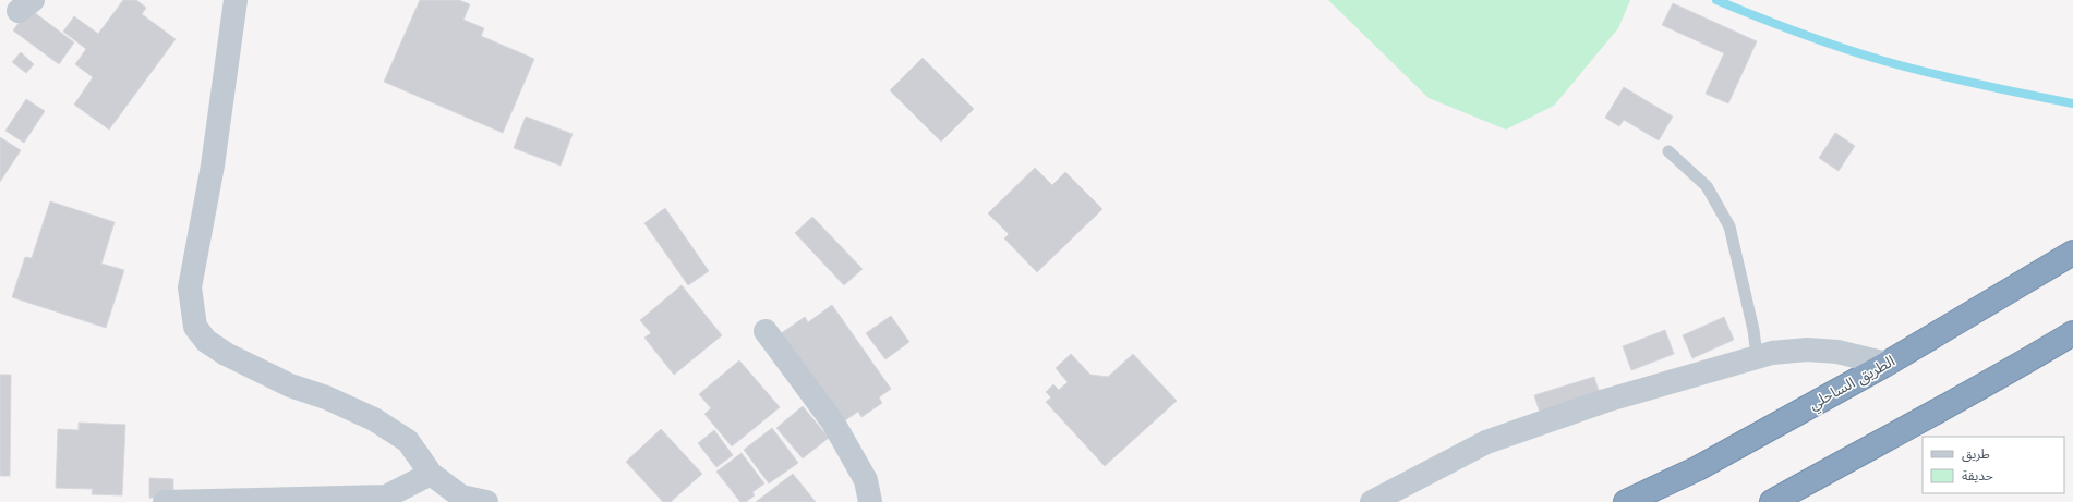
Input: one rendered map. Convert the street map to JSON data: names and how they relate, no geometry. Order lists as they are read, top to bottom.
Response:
{
  "streets": {
    "highway": ["الطريق الساحلي"]
  },
  "legend": ["طريق", "حديقة"]
}
